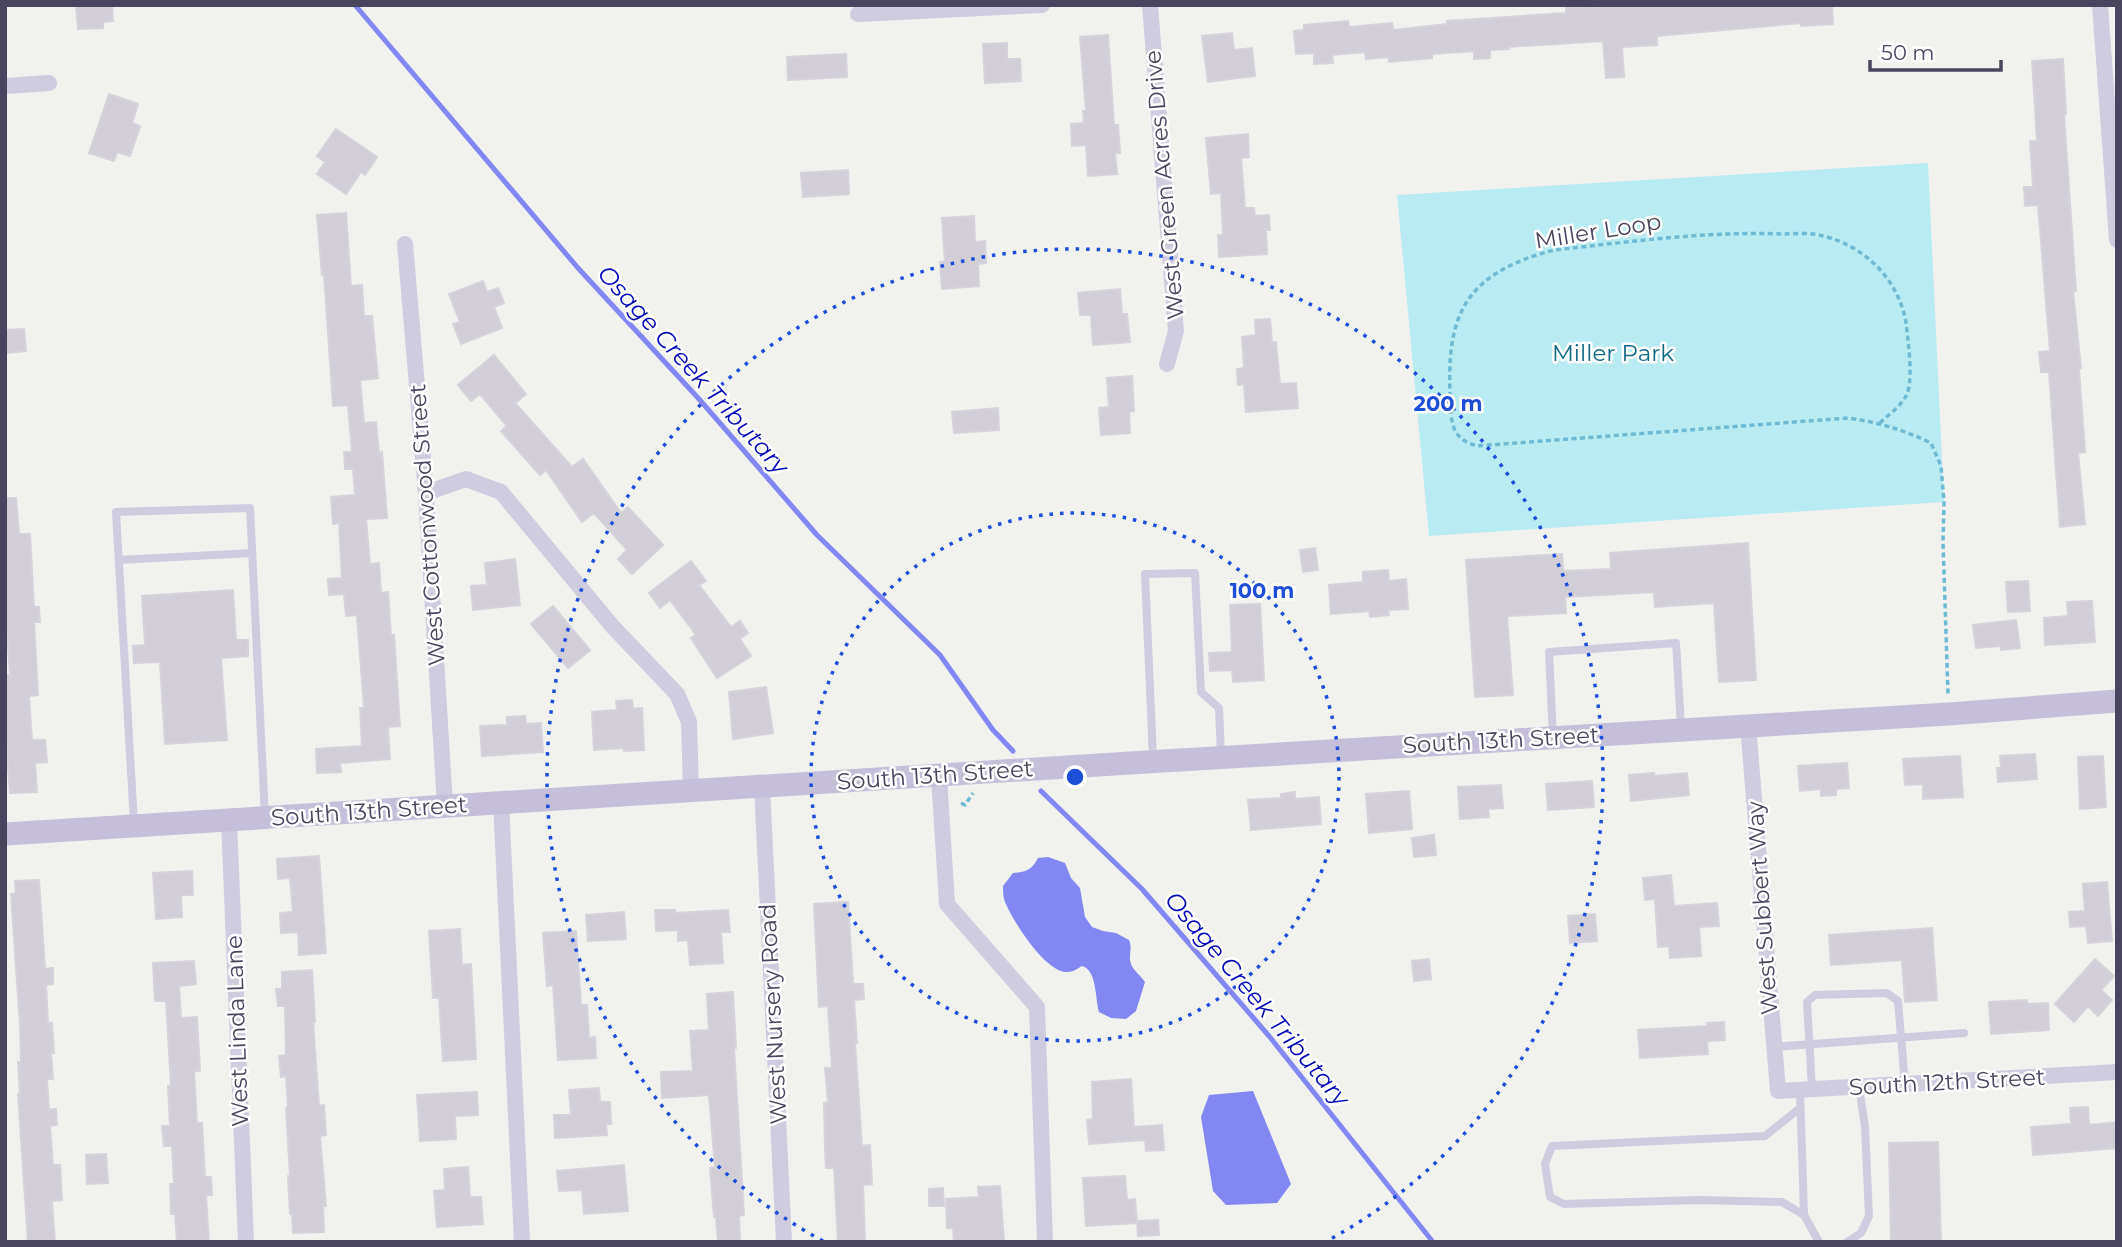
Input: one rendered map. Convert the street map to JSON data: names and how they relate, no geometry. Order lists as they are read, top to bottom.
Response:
{
  "streets": {
    "street": [
      "West Green Acres Drive",
      "West Cottonwood Street",
      "South 13th Street",
      "West Subbert Way",
      "West Nursery Road",
      "West Linda Lane",
      "South 12th Street"
    ],
    "path": ["Miller Loop"]
  },
  "crossings": [
    ["Miller Loop", "South 13th Street"],
    ["West Cottonwood Street", "South 13th Street"],
    ["South 13th Street", "West Subbert Way"],
    ["South 13th Street", "West Nursery Road"],
    ["South 13th Street", "West Linda Lane"],
    ["West Subbert Way", "South 12th Street"]
  ],
  "water": ["Osage Creek Tributary"],
  "parks": ["Miller Park"],
  "scale_bar": "50 m",
  "rings": ["200 m", "100 m"]
}
